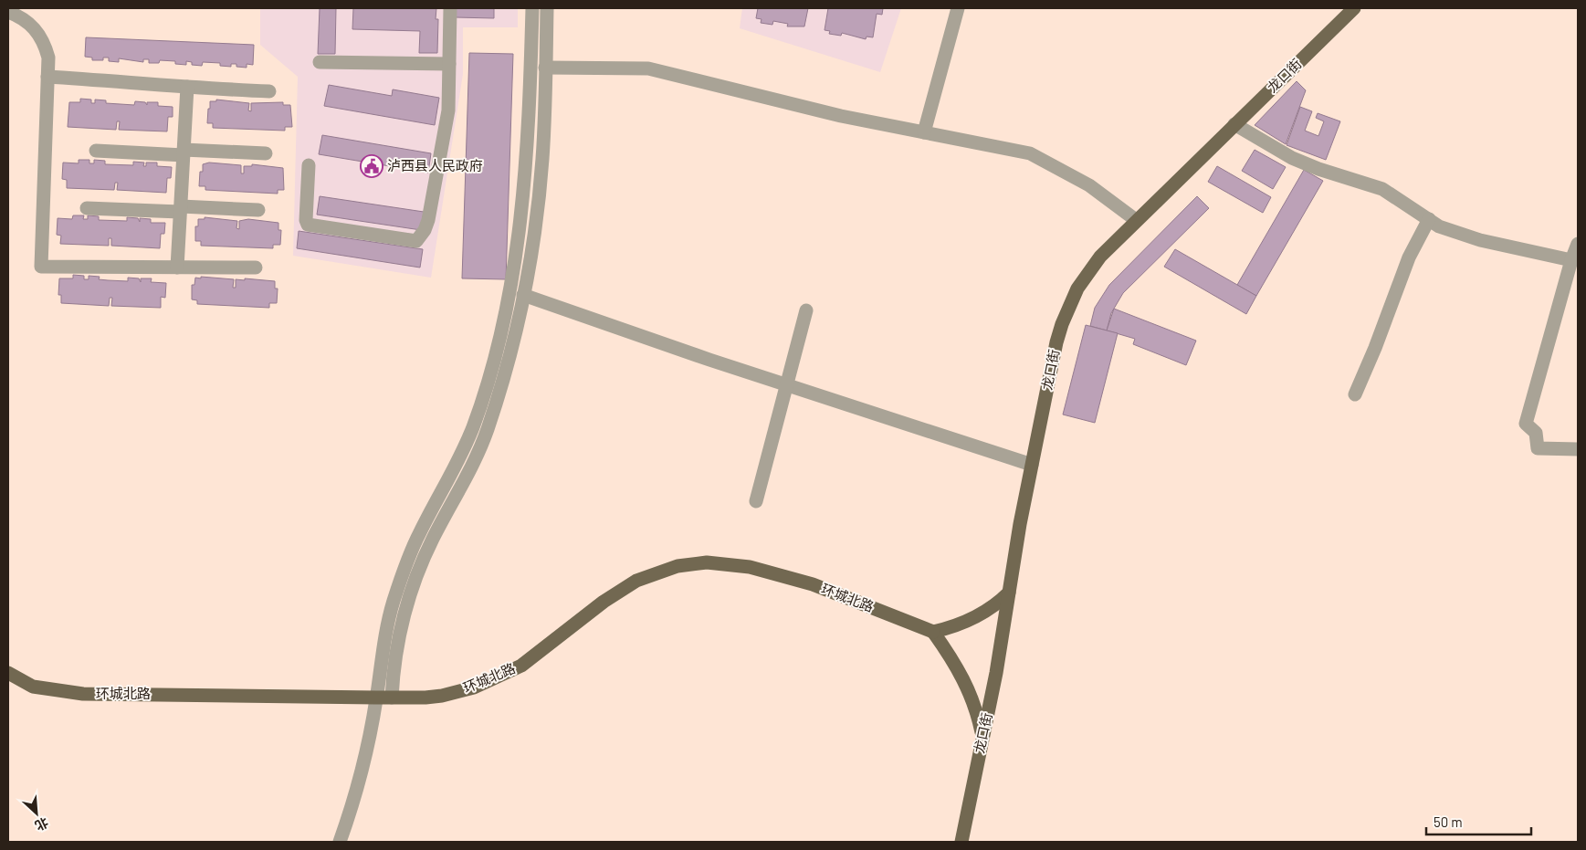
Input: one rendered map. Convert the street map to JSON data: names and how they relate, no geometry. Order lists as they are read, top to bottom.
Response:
{
  "streets": {
    "main road": ["龙口街", "环城北路"]
  },
  "places": {
    "public building": ["泸西县人民政府"]
  },
  "scale_bar": "50 m",
  "north": "bottom right"
}
